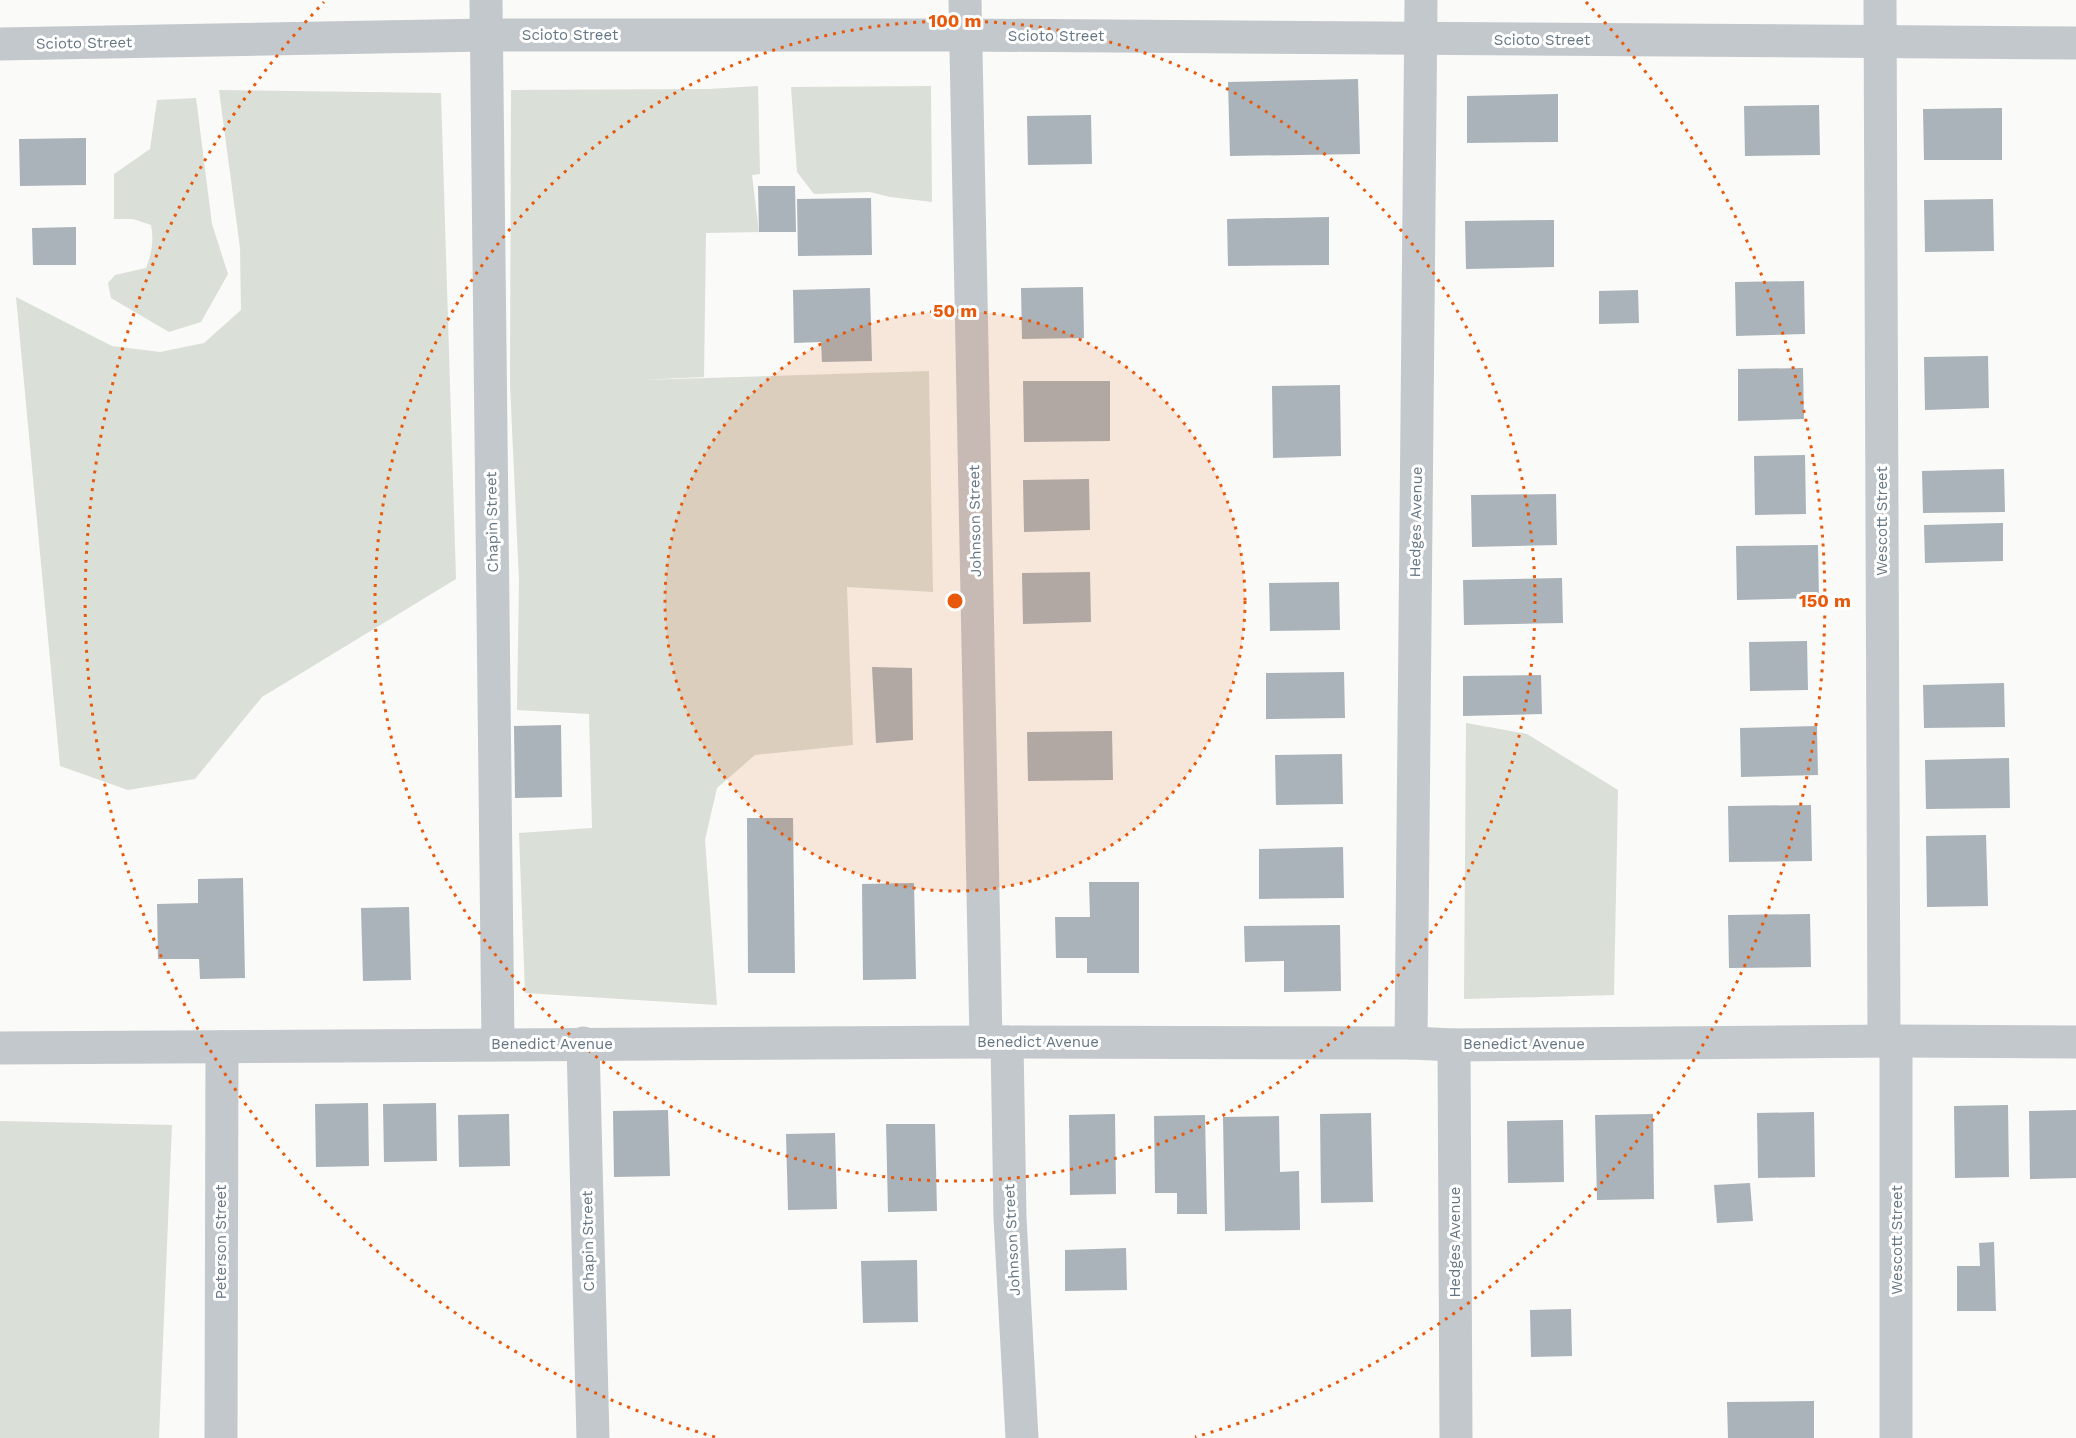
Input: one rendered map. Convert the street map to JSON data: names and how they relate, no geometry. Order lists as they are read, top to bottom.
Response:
{
  "streets": {
    "street": [
      "Scioto Street",
      "Johnson Street",
      "Wescott Street",
      "Chapin Street",
      "Hedges Avenue",
      "Benedict Avenue",
      "Peterson Street"
    ]
  },
  "crossings": [
    ["Scioto Street", "Johnson Street"],
    ["Scioto Street", "Wescott Street"],
    ["Scioto Street", "Chapin Street"],
    ["Scioto Street", "Hedges Avenue"],
    ["Johnson Street", "Benedict Avenue"],
    ["Wescott Street", "Benedict Avenue"],
    ["Chapin Street", "Benedict Avenue"],
    ["Hedges Avenue", "Benedict Avenue"],
    ["Benedict Avenue", "Peterson Street"]
  ],
  "rings": ["100 m", "50 m", "150 m"]
}
